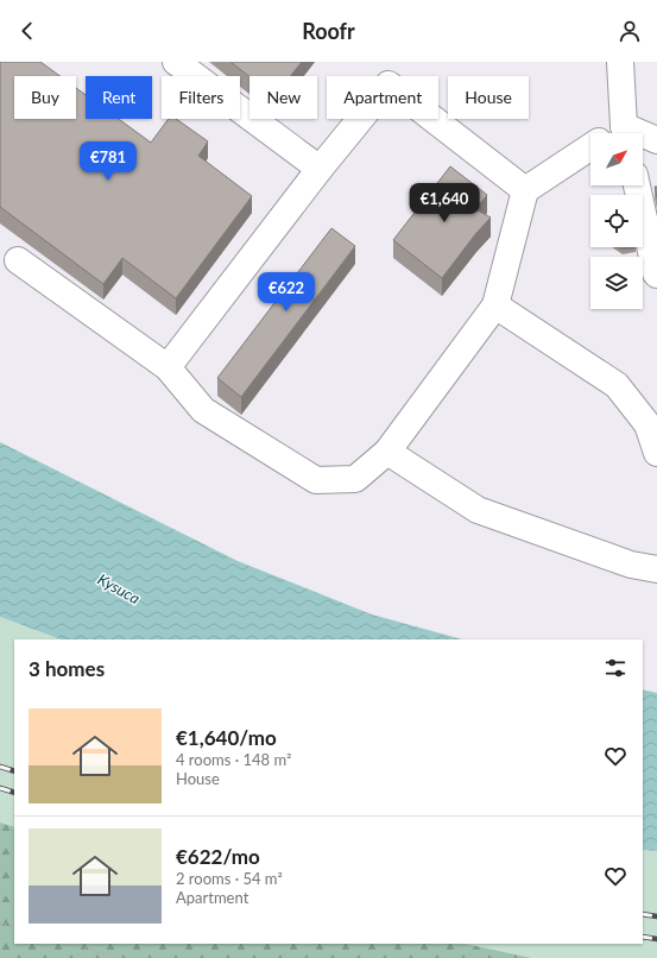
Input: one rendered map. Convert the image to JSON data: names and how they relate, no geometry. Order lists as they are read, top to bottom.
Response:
{
  "water": ["Kysuca"],
  "north": "top right",
  "page": {
    "header": "Roofr",
    "chip": [
      "Buy",
      "Rent",
      "Filters",
      "New",
      "Apartment",
      "House"
    ],
    "price": ["€781", "€1,640", "€622"],
    "heading": "3 homes",
    "list": [
      {
        "name": "€1,640/mo",
        "note": "4 rooms · 148 m² · House"
      },
      {
        "name": "€622/mo",
        "note": "2 rooms · 54 m² · Apartment"
      }
    ]
  }
}
